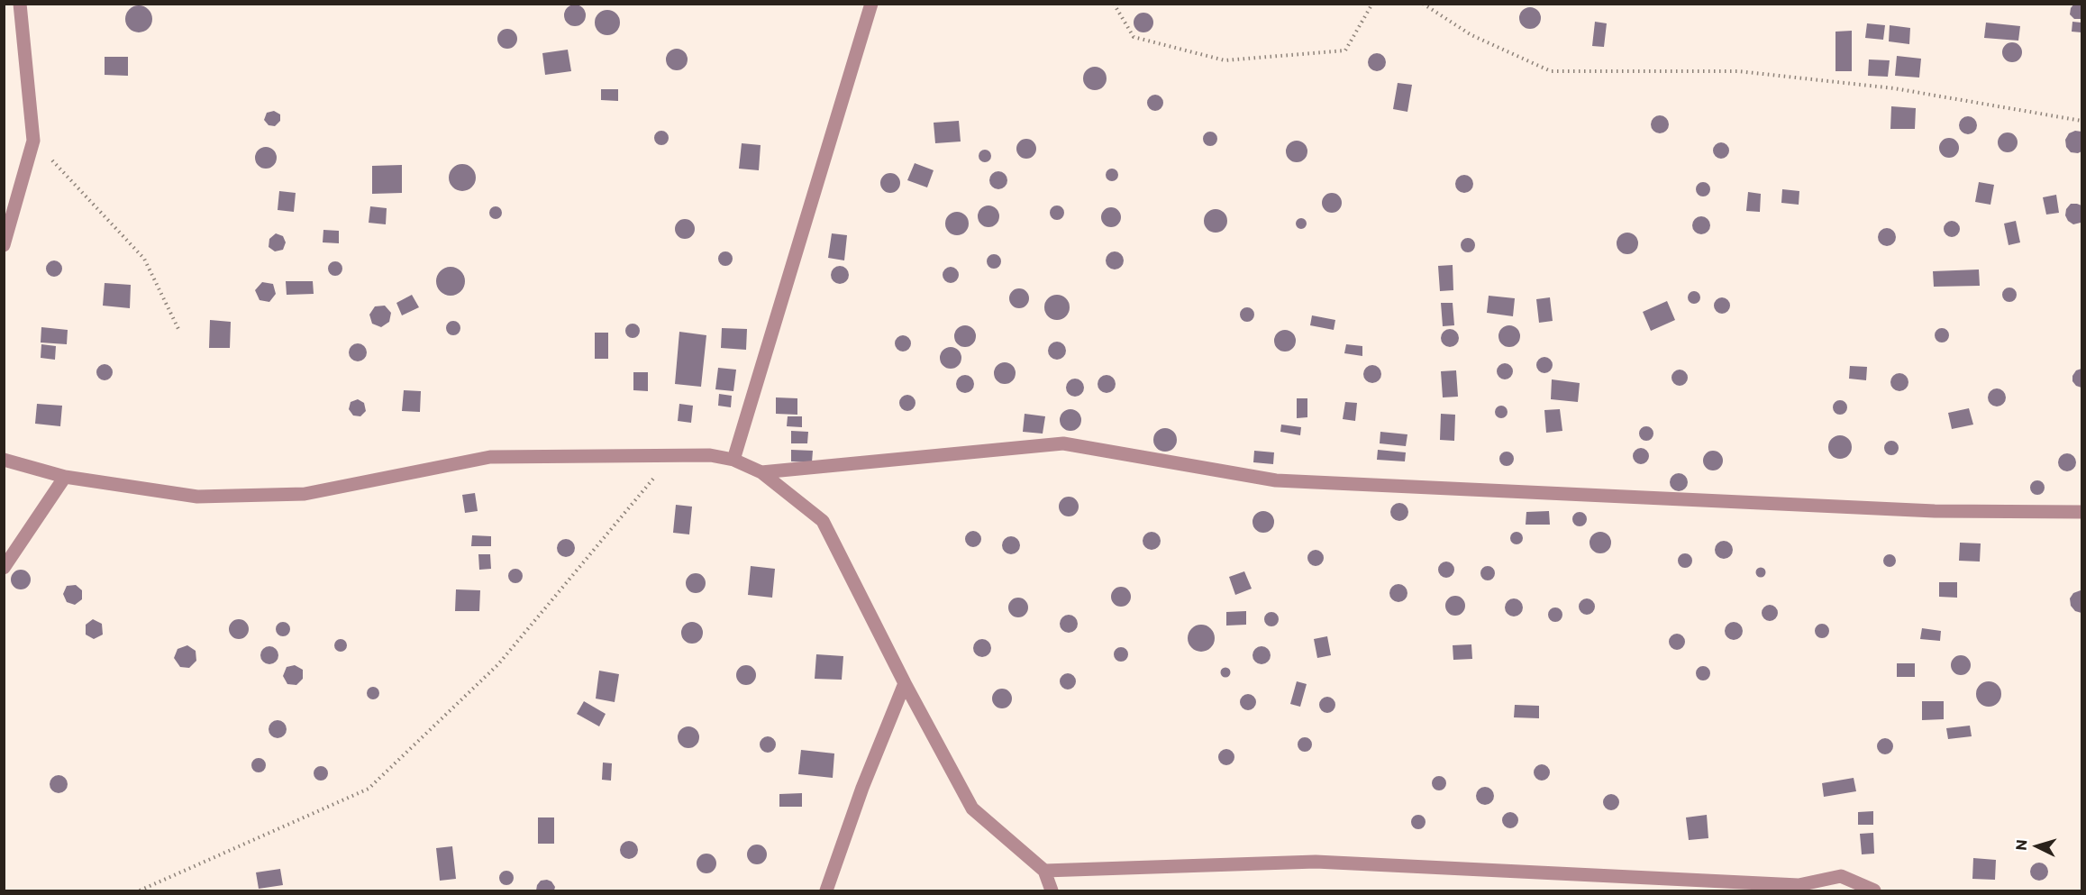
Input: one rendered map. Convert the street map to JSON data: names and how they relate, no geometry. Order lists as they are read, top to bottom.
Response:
{
  "north": "left"
}
